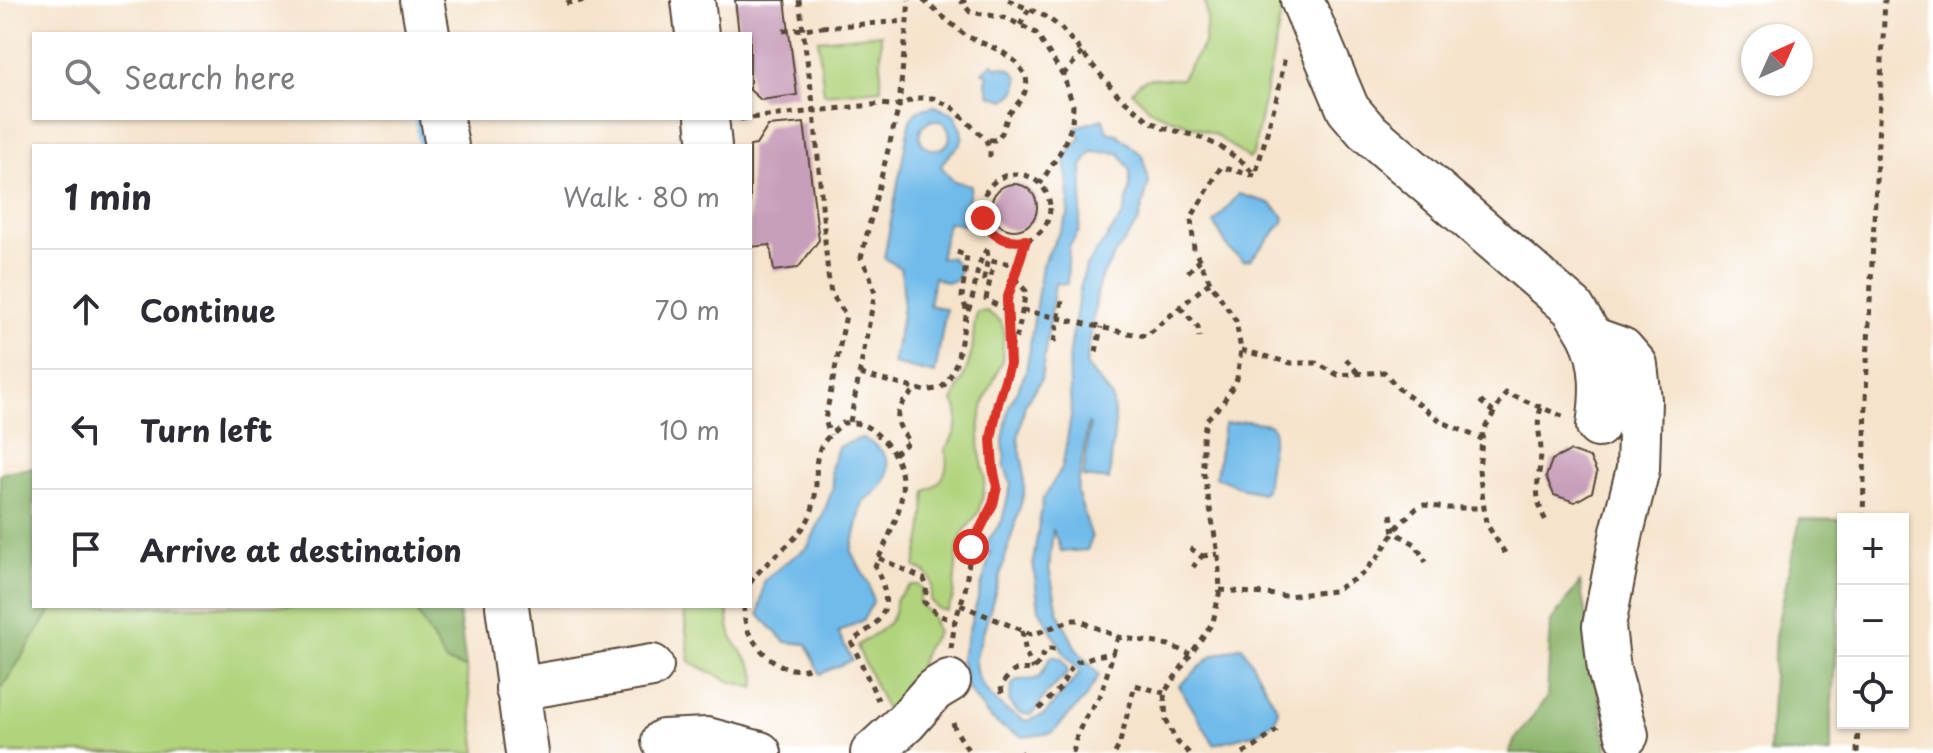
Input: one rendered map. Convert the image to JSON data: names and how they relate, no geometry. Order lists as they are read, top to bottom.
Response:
{
  "north": "top right",
  "page": {
    "search": "Search here",
    "heading": ["1 min", "Walk · 80 m"],
    "list": [
      ["Continue", "70 m"],
      ["Turn left", "10 m"],
      "Arrive at destination"
    ],
    "map_buttons": ["+", "−"]
  }
}
